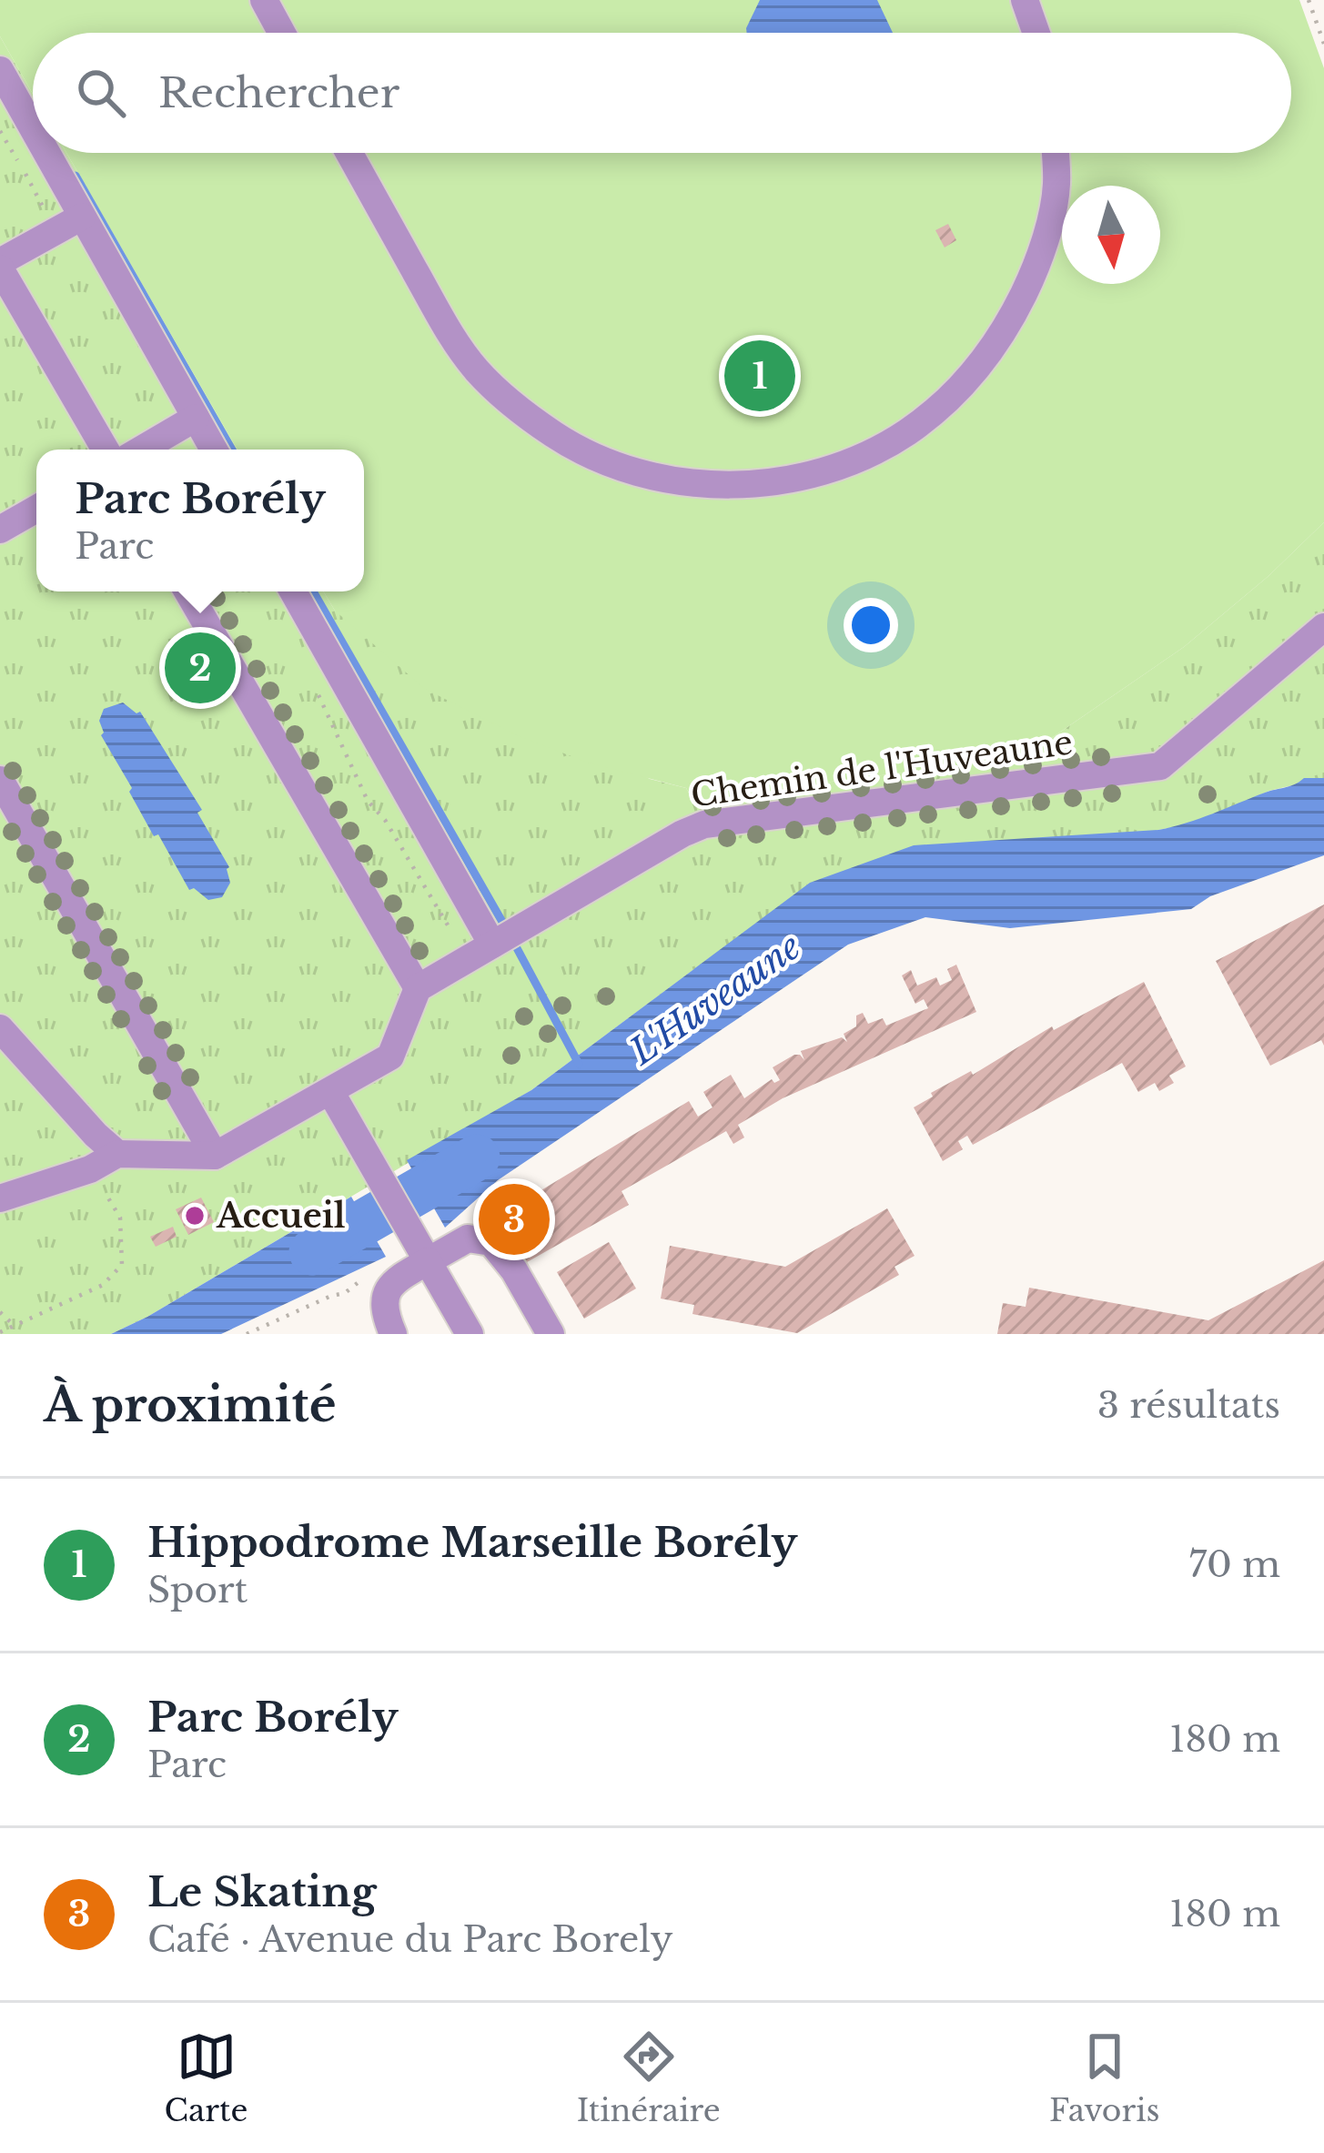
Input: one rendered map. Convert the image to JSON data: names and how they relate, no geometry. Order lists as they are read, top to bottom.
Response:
{
  "streets": {
    "street": ["Chemin de l'Huveaune"]
  },
  "water": ["L'Huveaune"],
  "places": ["Accueil"],
  "north": "bottom",
  "page": {
    "search": "Rechercher",
    "pins": ["1", "2", "3"],
    "popup": ["Parc Borély", "Parc"],
    "heading": ["À proximité", "3 résultats"],
    "list": [
      {
        "mark": "1",
        "name": "Hippodrome Marseille Borély",
        "note": "Sport",
        "value": "70 m"
      },
      {
        "mark": "2",
        "name": "Parc Borély",
        "note": "Parc",
        "value": "180 m"
      },
      {
        "mark": "3",
        "name": "Le Skating",
        "note": "Café · Avenue du Parc Borely",
        "value": "180 m"
      }
    ],
    "nav": ["Carte", "Itinéraire", "Favoris"]
  }
}
